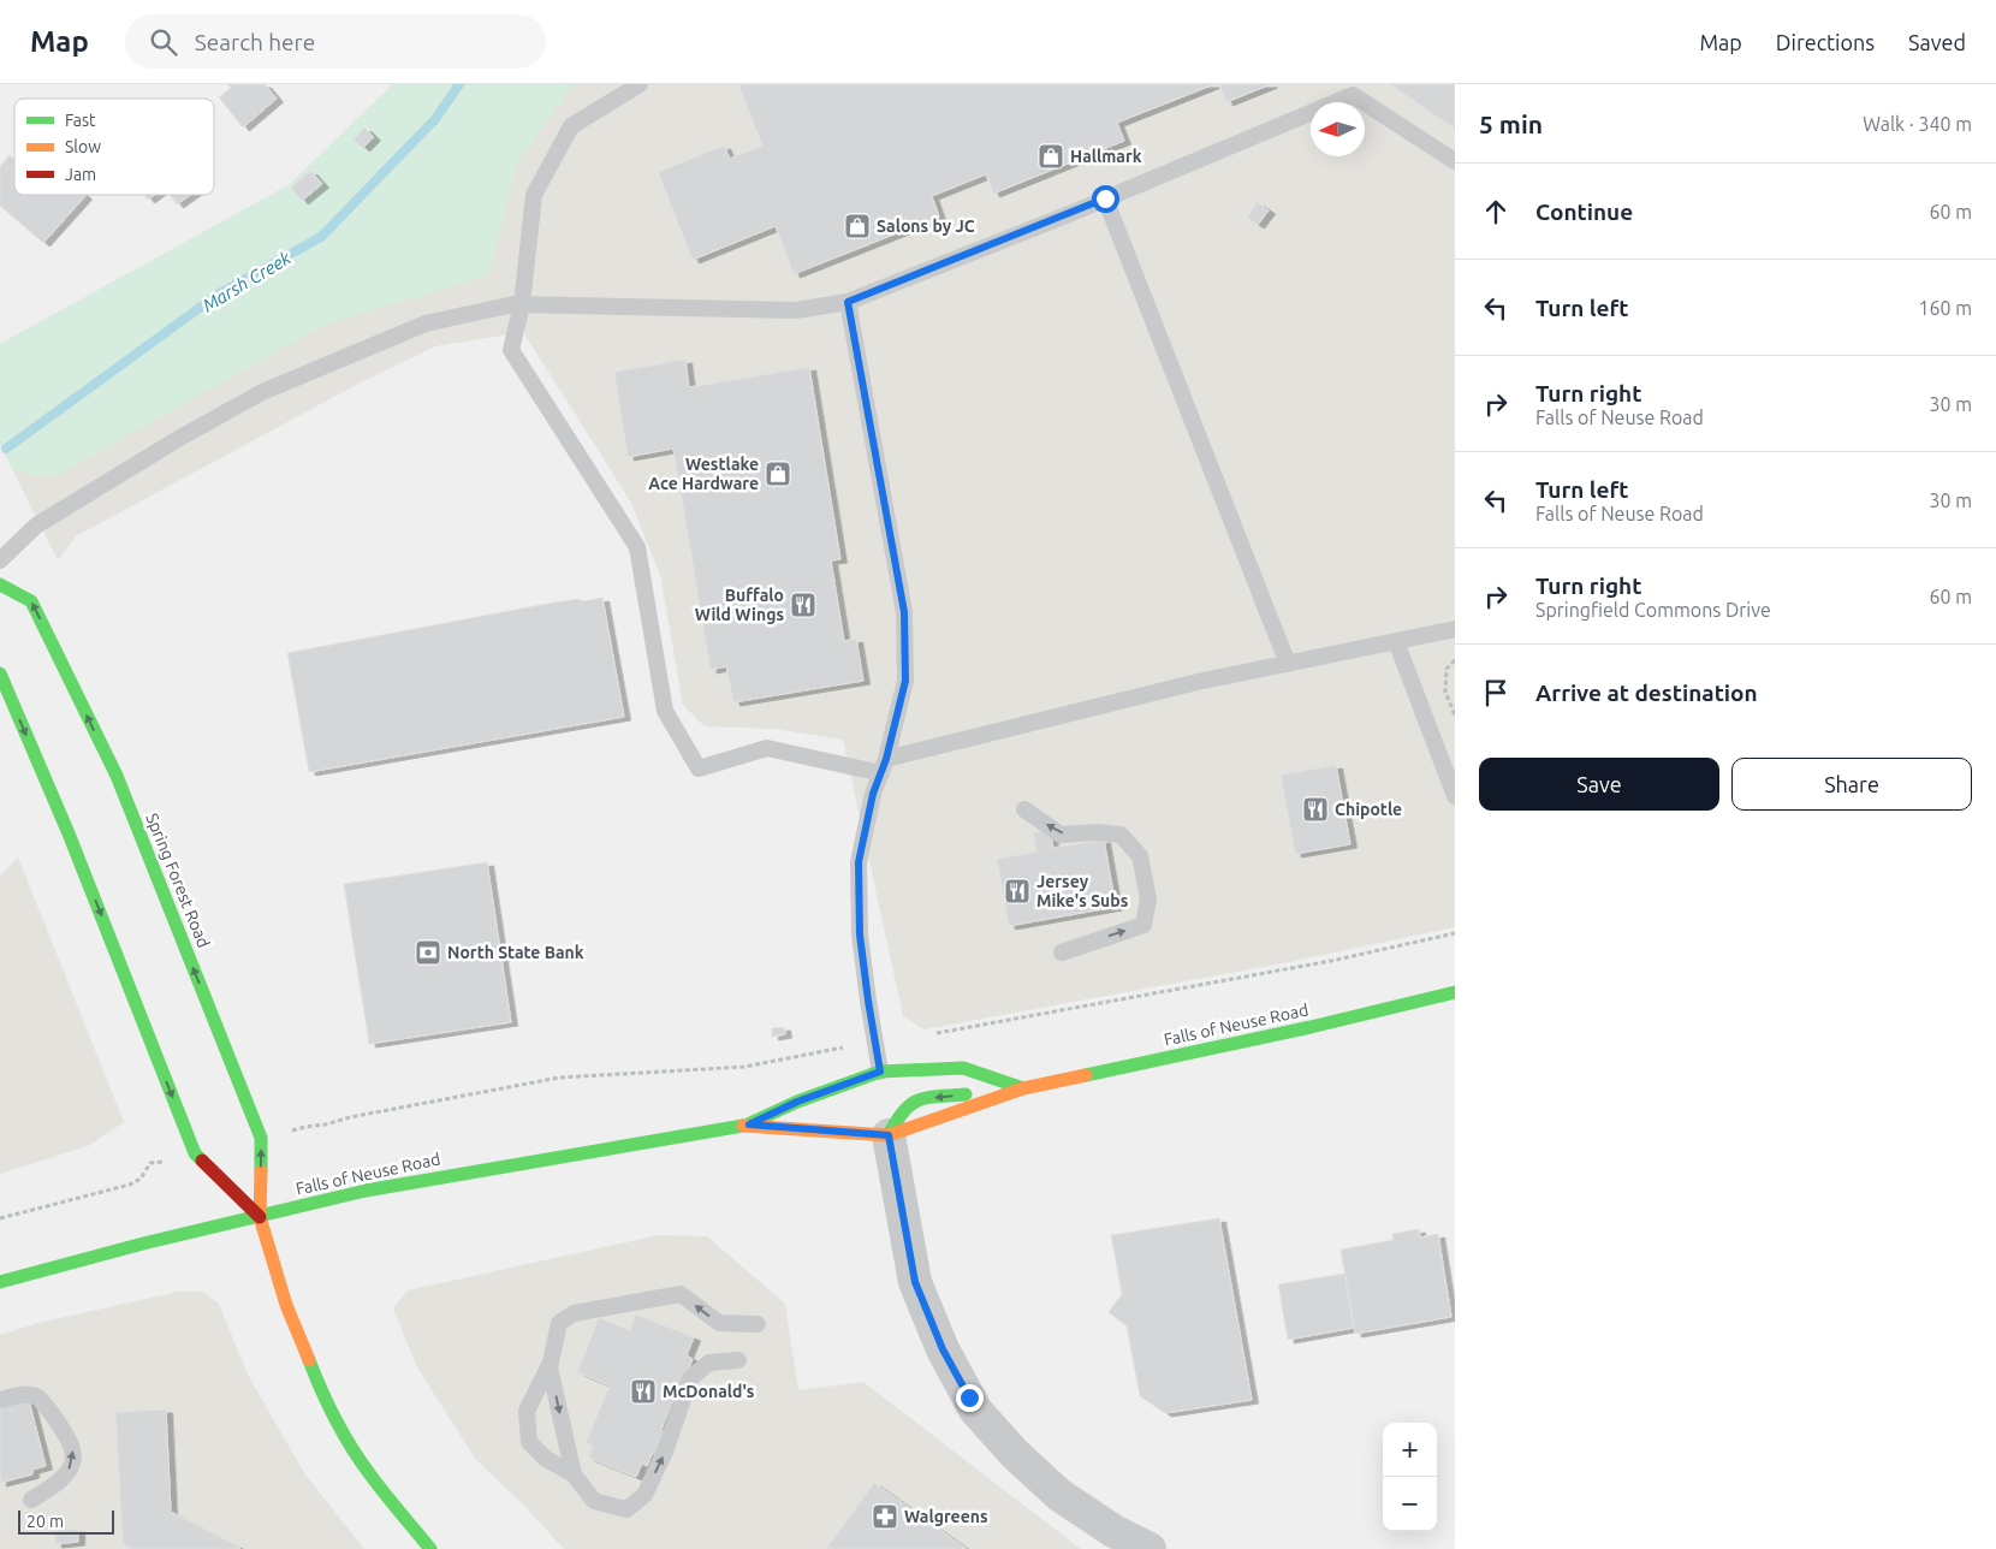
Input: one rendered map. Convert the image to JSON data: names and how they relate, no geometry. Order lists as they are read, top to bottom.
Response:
{
  "streets": {
    "main road": ["Spring Forest Road", "Falls of Neuse Road"]
  },
  "crossings": [
    ["Spring Forest Road", "Falls of Neuse Road"]
  ],
  "water": ["Marsh Creek"],
  "places": {
    "shop": ["Hallmark", "Salons by JC", "Westlake Ace Hardware"],
    "restaurant": [
      "Buffalo Wild Wings",
      "Chipotle",
      "Jersey Mike's Subs",
      "McDonald's"
    ],
    "bank": ["North State Bank"],
    "pharmacy": ["Walgreens"]
  },
  "legend": ["Fast", "Slow", "Jam"],
  "scale_bar": "20 m",
  "north": "left",
  "page": {
    "header": "Map",
    "search": "Search here",
    "nav": ["Map", "Directions", "Saved"],
    "heading": ["5 min", "Walk · 340 m"],
    "list": [
      ["Continue", "60 m"],
      ["Turn left", "160 m"],
      ["Turn right", "Falls of Neuse Road", "30 m"],
      ["Turn left", "Falls of Neuse Road", "30 m"],
      ["Turn right", "Springfield Commons Drive", "60 m"],
      "Arrive at destination"
    ],
    "buttons": ["Save", "Share"],
    "map_buttons": ["+", "−"],
    "scale": "20 m"
  }
}
